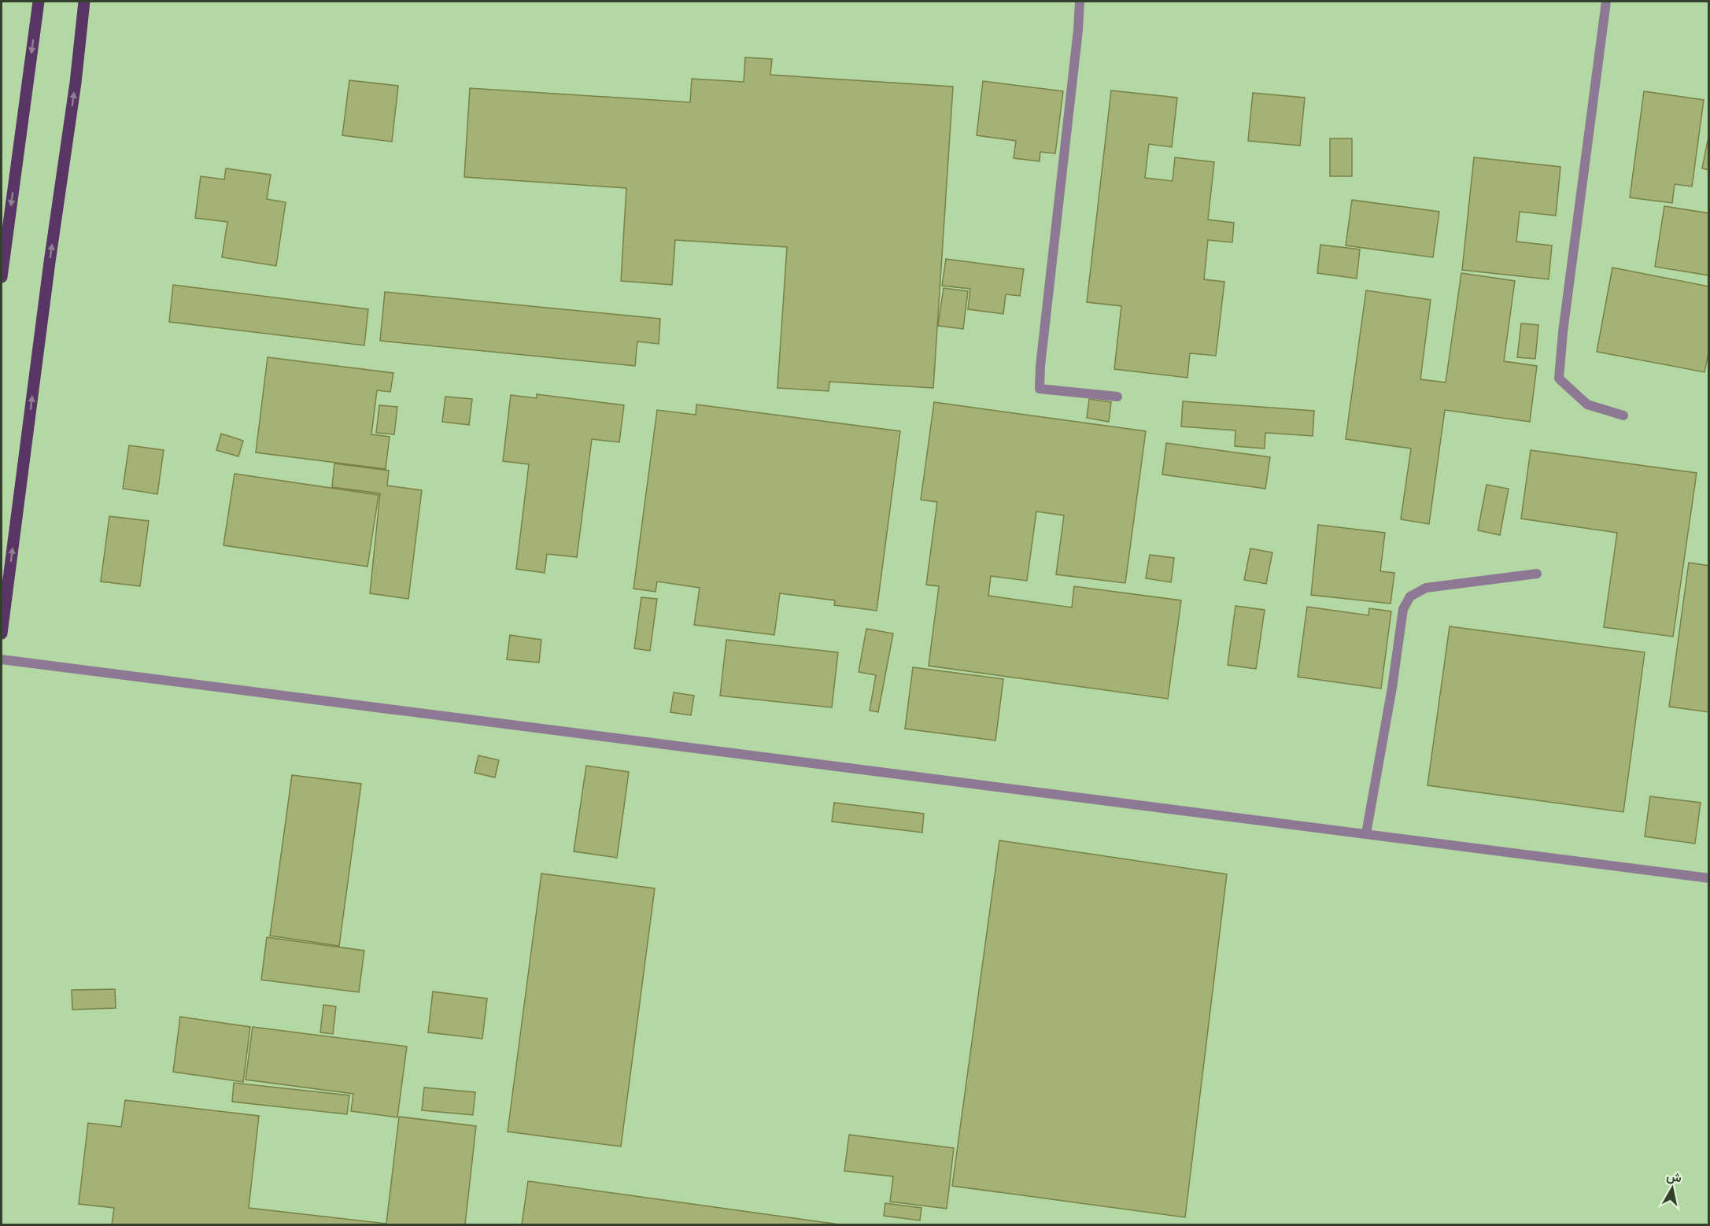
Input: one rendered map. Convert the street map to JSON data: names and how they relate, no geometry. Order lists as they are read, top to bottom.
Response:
{
  "north": "top"
}
